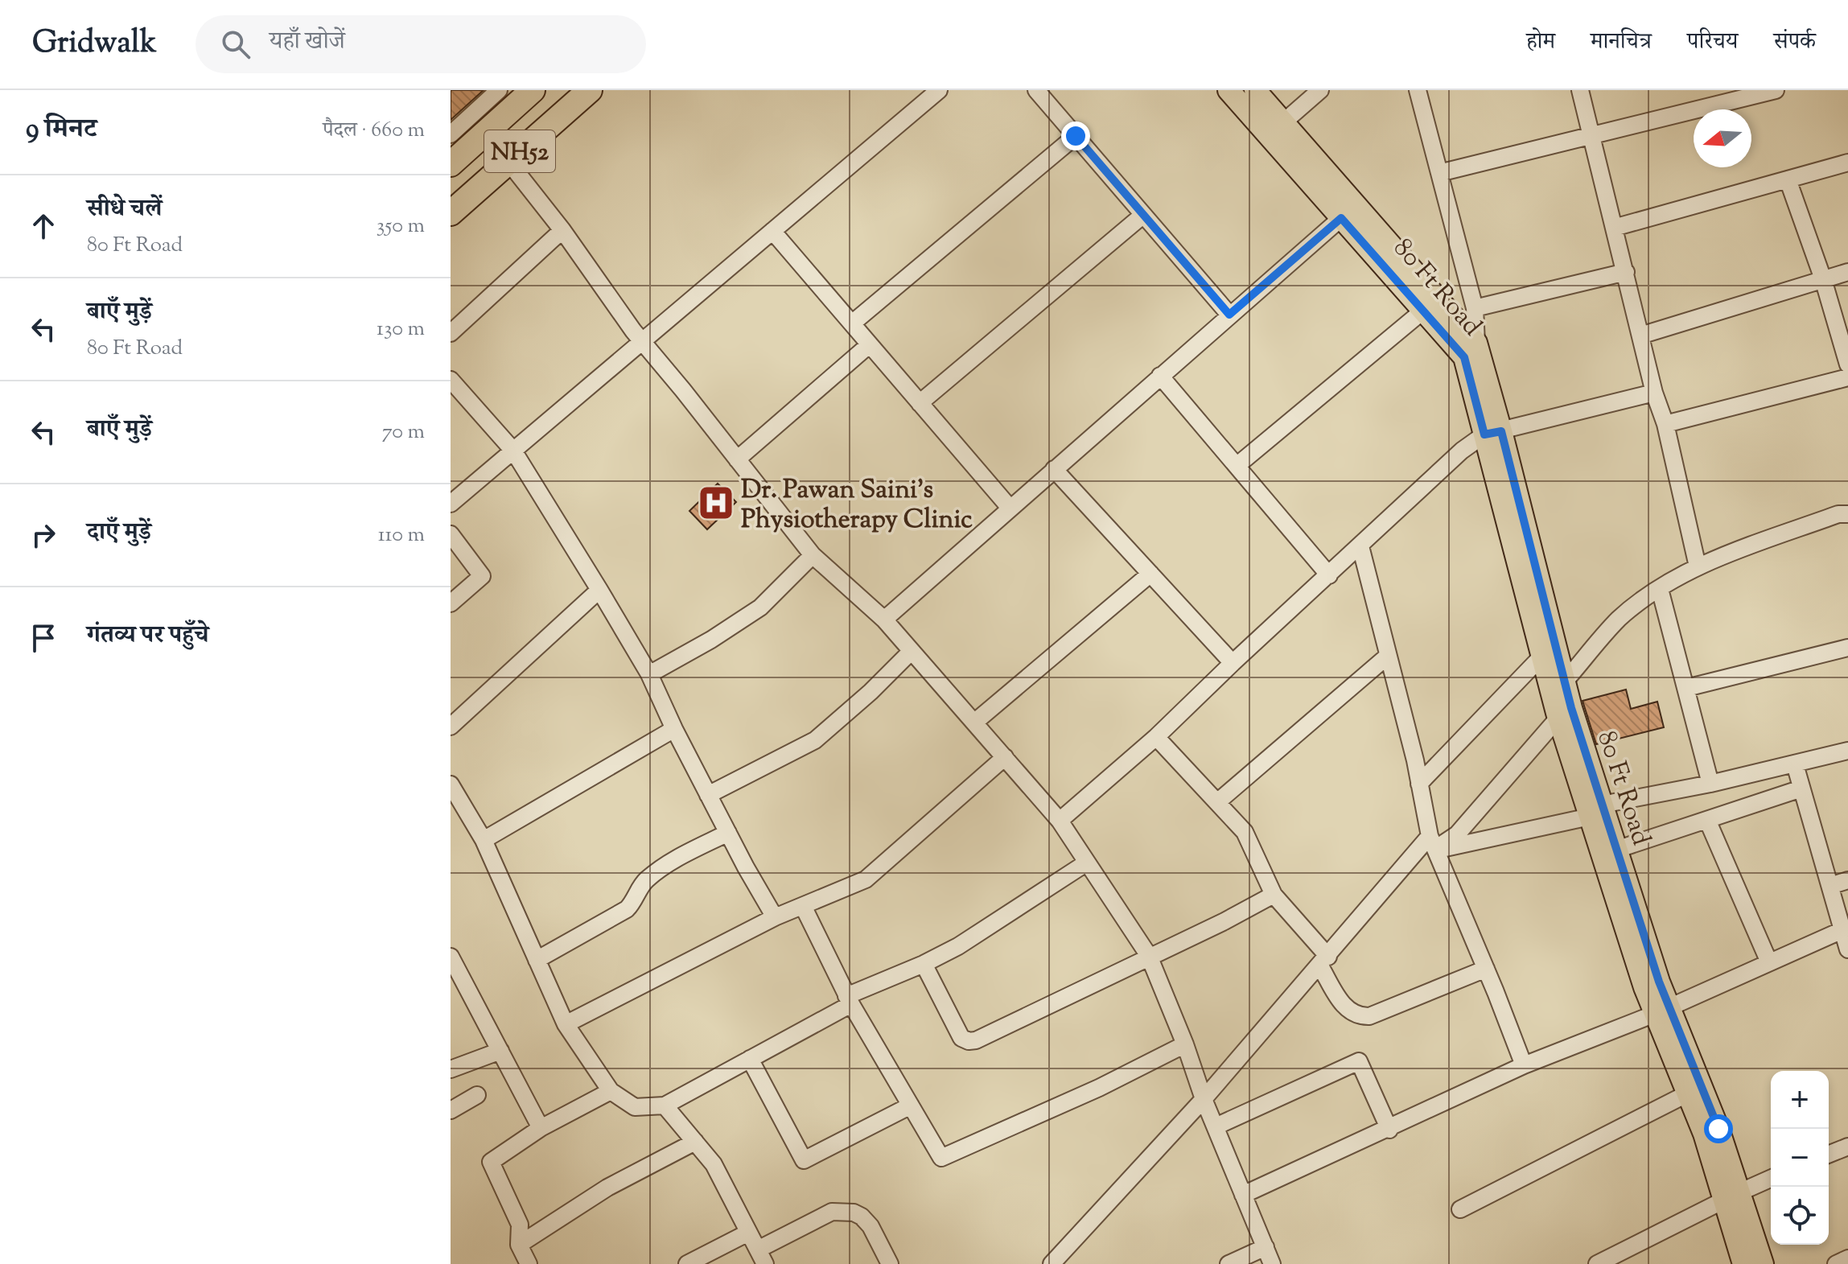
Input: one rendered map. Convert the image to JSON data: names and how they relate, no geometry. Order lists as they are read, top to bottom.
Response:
{
  "streets": {
    "highway": ["NH52"],
    "main road": ["80 Ft Road"]
  },
  "places": {
    "hospital": ["Dr. Pawan Saini's Physiotherapy Clinic"]
  },
  "north": "left",
  "page": {
    "header": "Gridwalk",
    "search": "यहाँ खोजें",
    "nav": [
      "होम",
      "मानचित्र",
      "परिचय",
      "संपर्क"
    ],
    "heading": ["9 मिनट", "पैदल · 660 m"],
    "list": [
      ["सीधे चलें", "80 Ft Road", "350 m"],
      ["बाएँ मुड़ें", "80 Ft Road", "130 m"],
      ["बाएँ मुड़ें", "70 m"],
      ["दाएँ मुड़ें", "110 m"],
      "गंतव्य पर पहुँचे"
    ],
    "map_buttons": ["+", "−"]
  }
}
